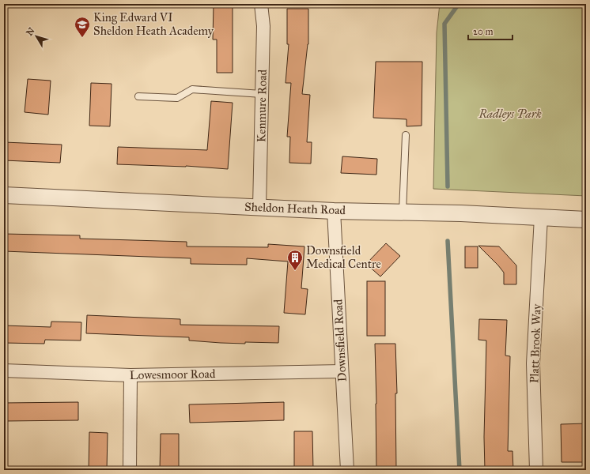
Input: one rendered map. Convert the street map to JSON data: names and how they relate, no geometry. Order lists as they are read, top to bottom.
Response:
{
  "streets": {
    "street": [
      "Kenmure Road",
      "Sheldon Heath Road",
      "Downsfield Road",
      "Platt Brook Way",
      "Lowesmoor Road"
    ]
  },
  "crossings": [
    ["Kenmure Road", "Sheldon Heath Road"],
    ["Sheldon Heath Road", "Downsfield Road"],
    ["Sheldon Heath Road", "Platt Brook Way"],
    ["Downsfield Road", "Lowesmoor Road"]
  ],
  "parks": ["Radleys Park"],
  "places": {
    "school or university": ["King Edward VI Sheldon Heath Academy"],
    "building": ["Downsfield Medical Centre"]
  },
  "scale_bar": "20 m",
  "north": "top left"
}
